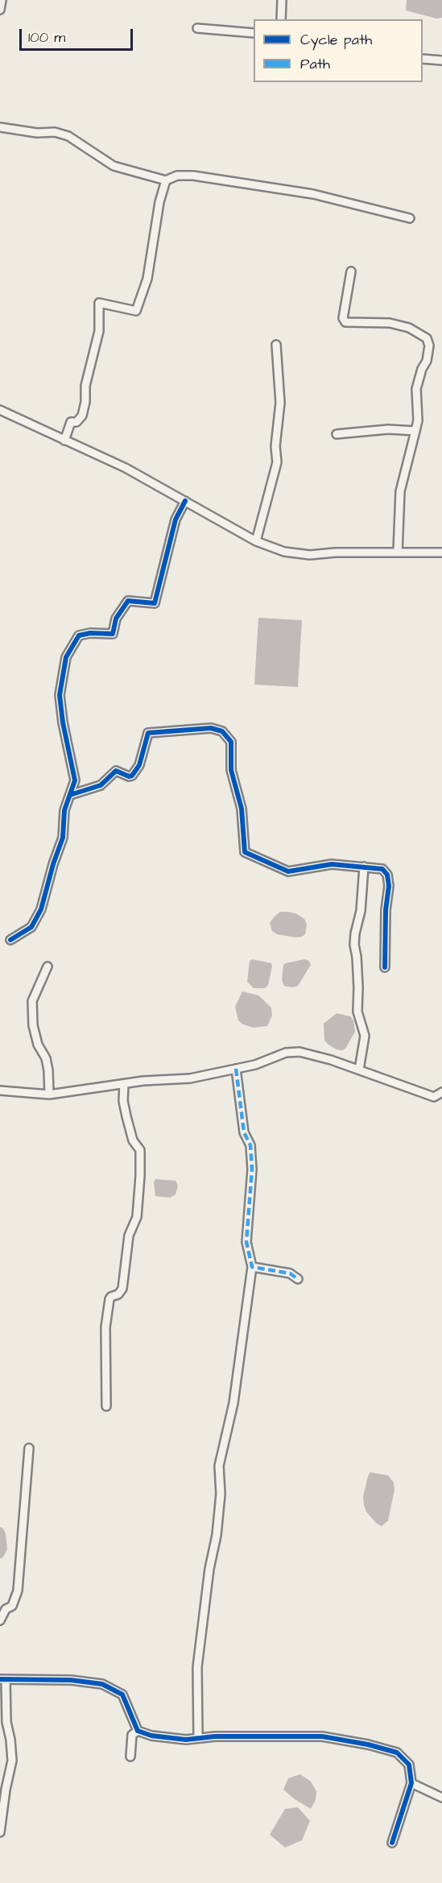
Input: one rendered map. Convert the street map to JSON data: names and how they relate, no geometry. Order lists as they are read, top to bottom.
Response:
{
  "legend": ["Cycle path", "Path"],
  "scale_bar": "100 m"
}
